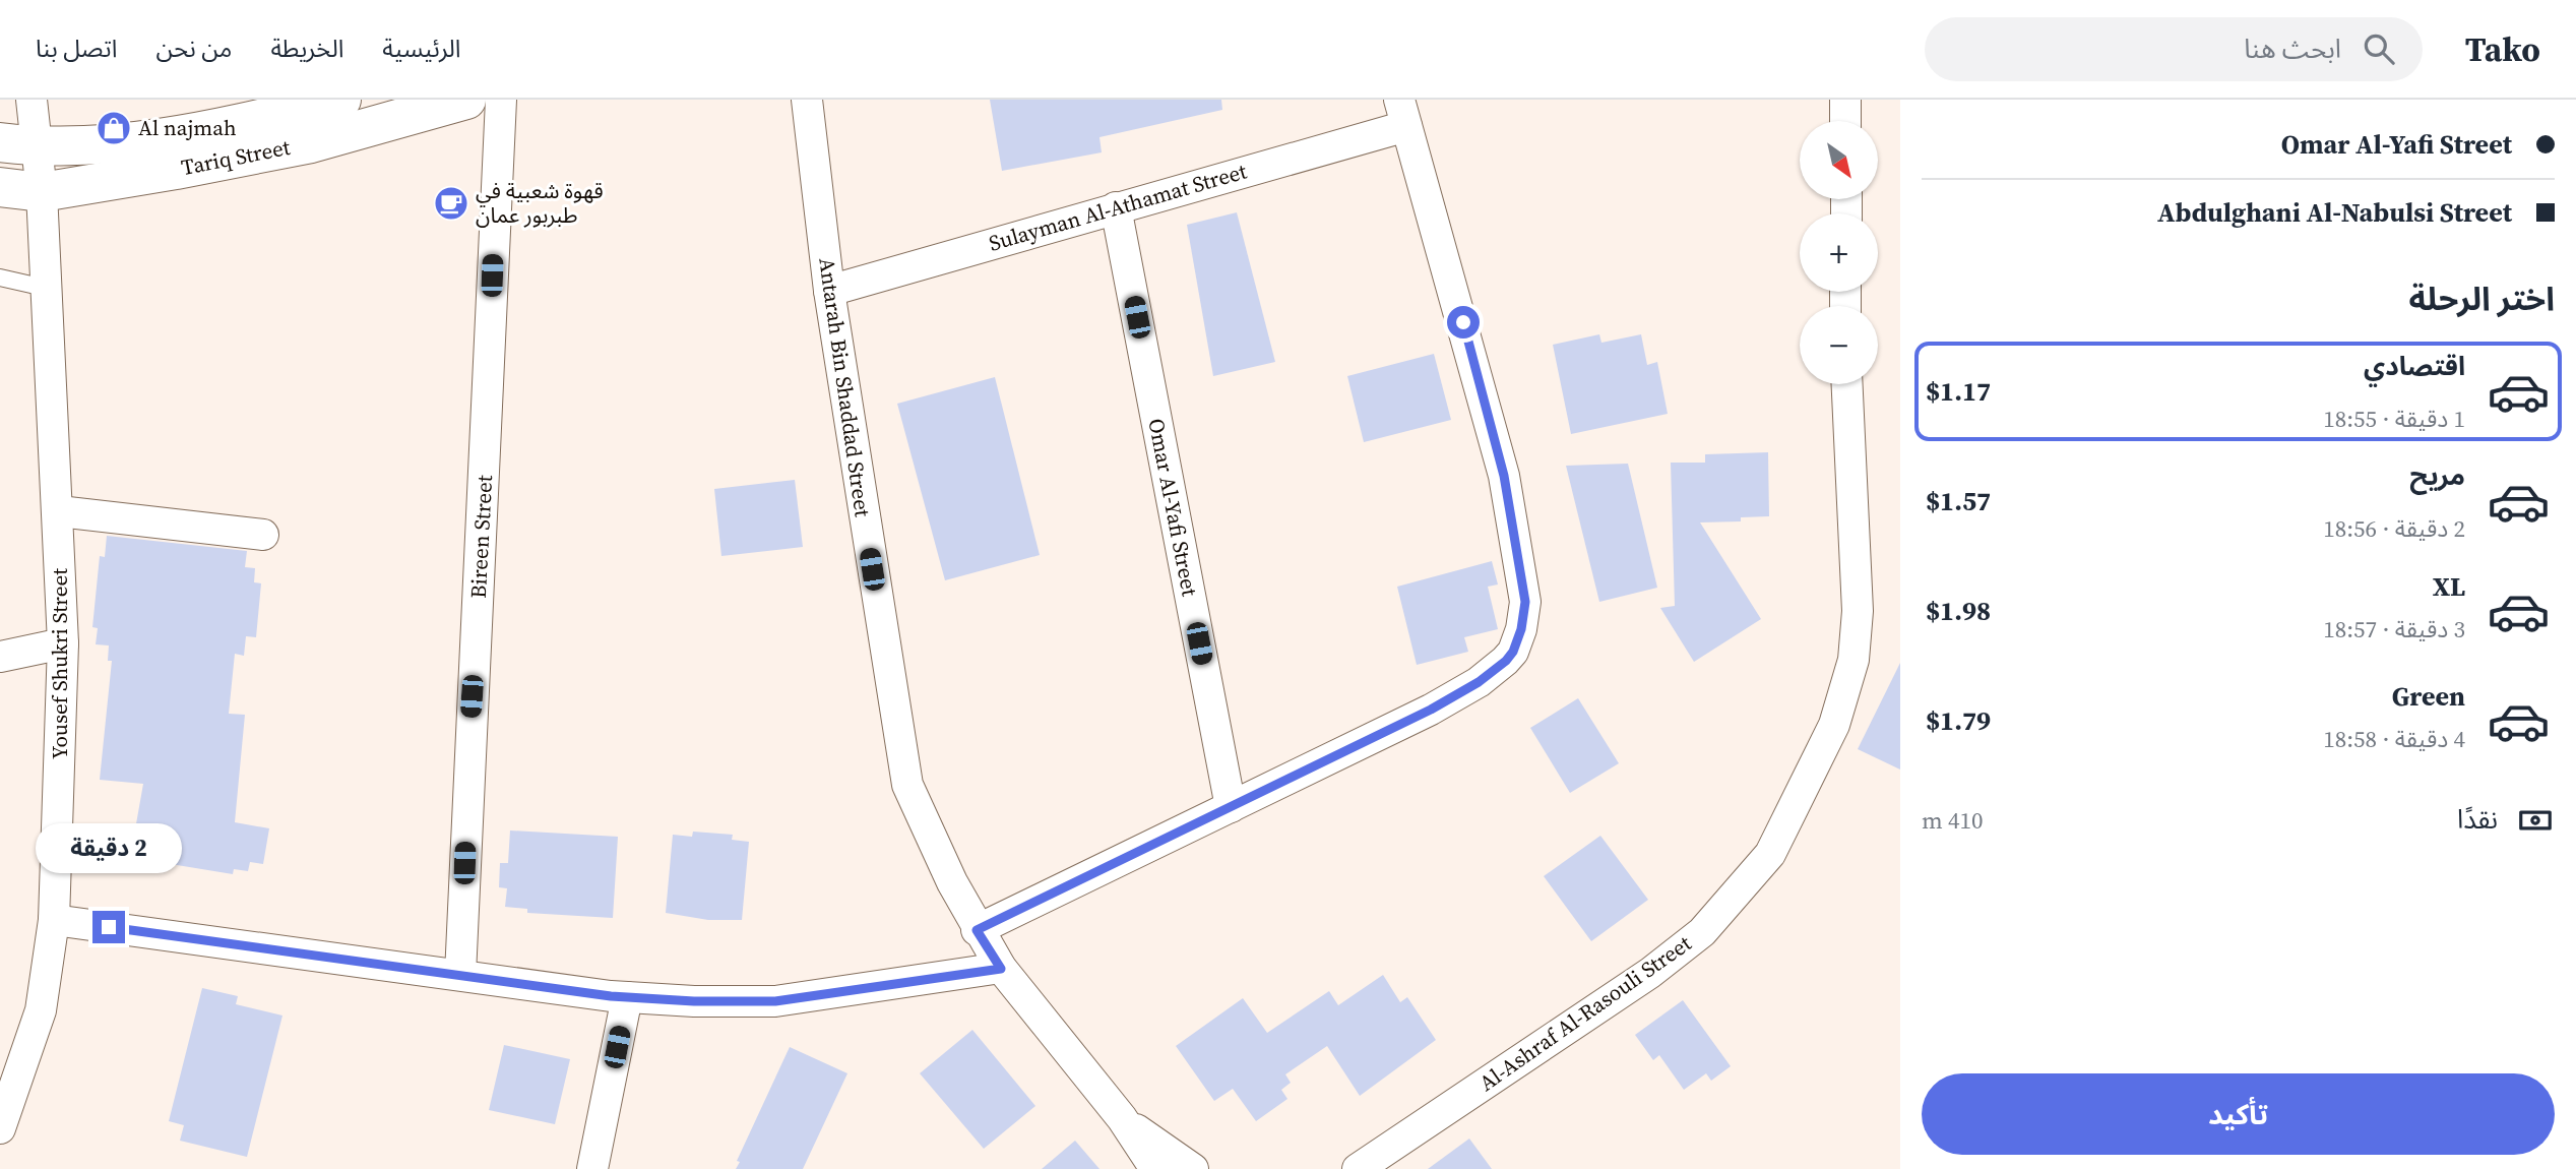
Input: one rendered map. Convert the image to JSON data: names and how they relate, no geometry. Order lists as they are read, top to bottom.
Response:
{
  "streets": {
    "street": [
      "Tariq Street",
      "Sulayman Al-Athamat Street",
      "Antarah Bin Shaddad Street",
      "Omar Al-Yafi Street",
      "Bireen Street",
      "Yousef Shukri Street",
      "Al-Ashraf Al-Rasouli Street"
    ]
  },
  "crossings": [
    ["Tariq Street", "Yousef Shukri Street"],
    ["Sulayman Al-Athamat Street", "Antarah Bin Shaddad Street"],
    ["Sulayman Al-Athamat Street", "Omar Al-Yafi Street"]
  ],
  "places": {
    "shop": ["Al najmah"],
    "cafe": ["قهوة شعبية في طبربور عمان"]
  },
  "north": "bottom right",
  "page": {
    "header": "Tako",
    "search": "ابحث هنا",
    "nav": [
      "الرئيسية",
      "الخريطة",
      "من نحن",
      "اتصل بنا"
    ],
    "banner": ["Omar Al-Yafi Street", "Abdulghani Al-Nabulsi Street"],
    "map_buttons": ["+", "−"],
    "heading": "اختر الرحلة",
    "list": [
      {
        "name": "اقتصادي",
        "note": "1 دقيقة · 18:55",
        "value": "$1.17"
      },
      {
        "name": "مريح",
        "note": "2 دقيقة · 18:56",
        "value": "$1.57"
      },
      {
        "name": "XL",
        "note": "3 دقيقة · 18:57",
        "value": "$1.98"
      },
      {
        "name": "Green",
        "note": "4 دقيقة · 18:58",
        "value": "$1.79"
      }
    ],
    "pay": ["نقدًا", "410 m"],
    "bubble": "2 دقيقة",
    "buttons": "تأكيد"
  }
}
